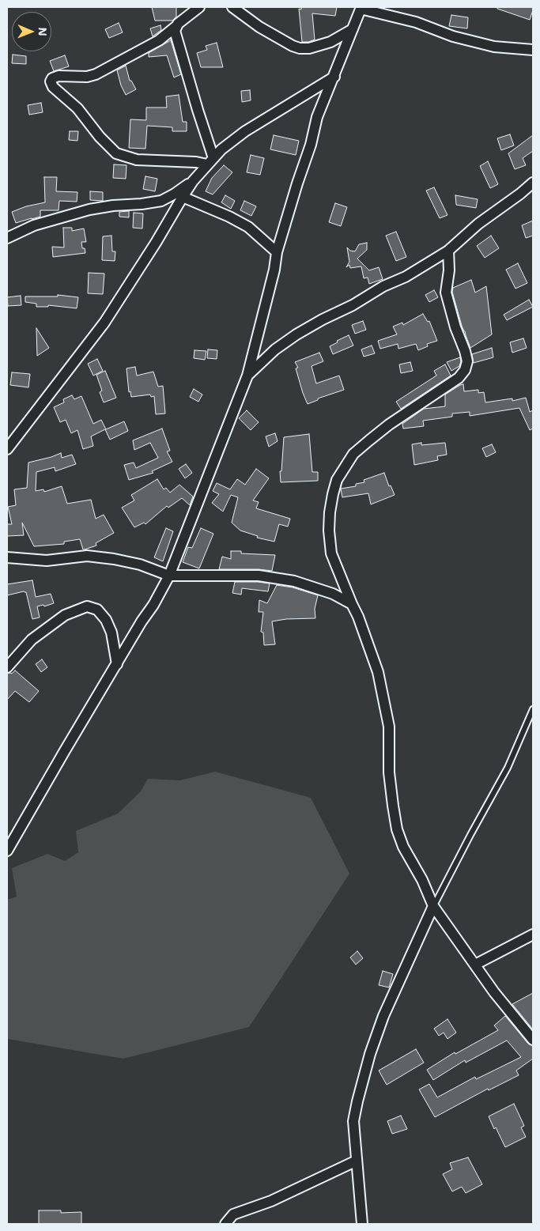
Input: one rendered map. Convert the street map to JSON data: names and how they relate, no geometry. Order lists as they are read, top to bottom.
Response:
{
  "north": "right"
}
